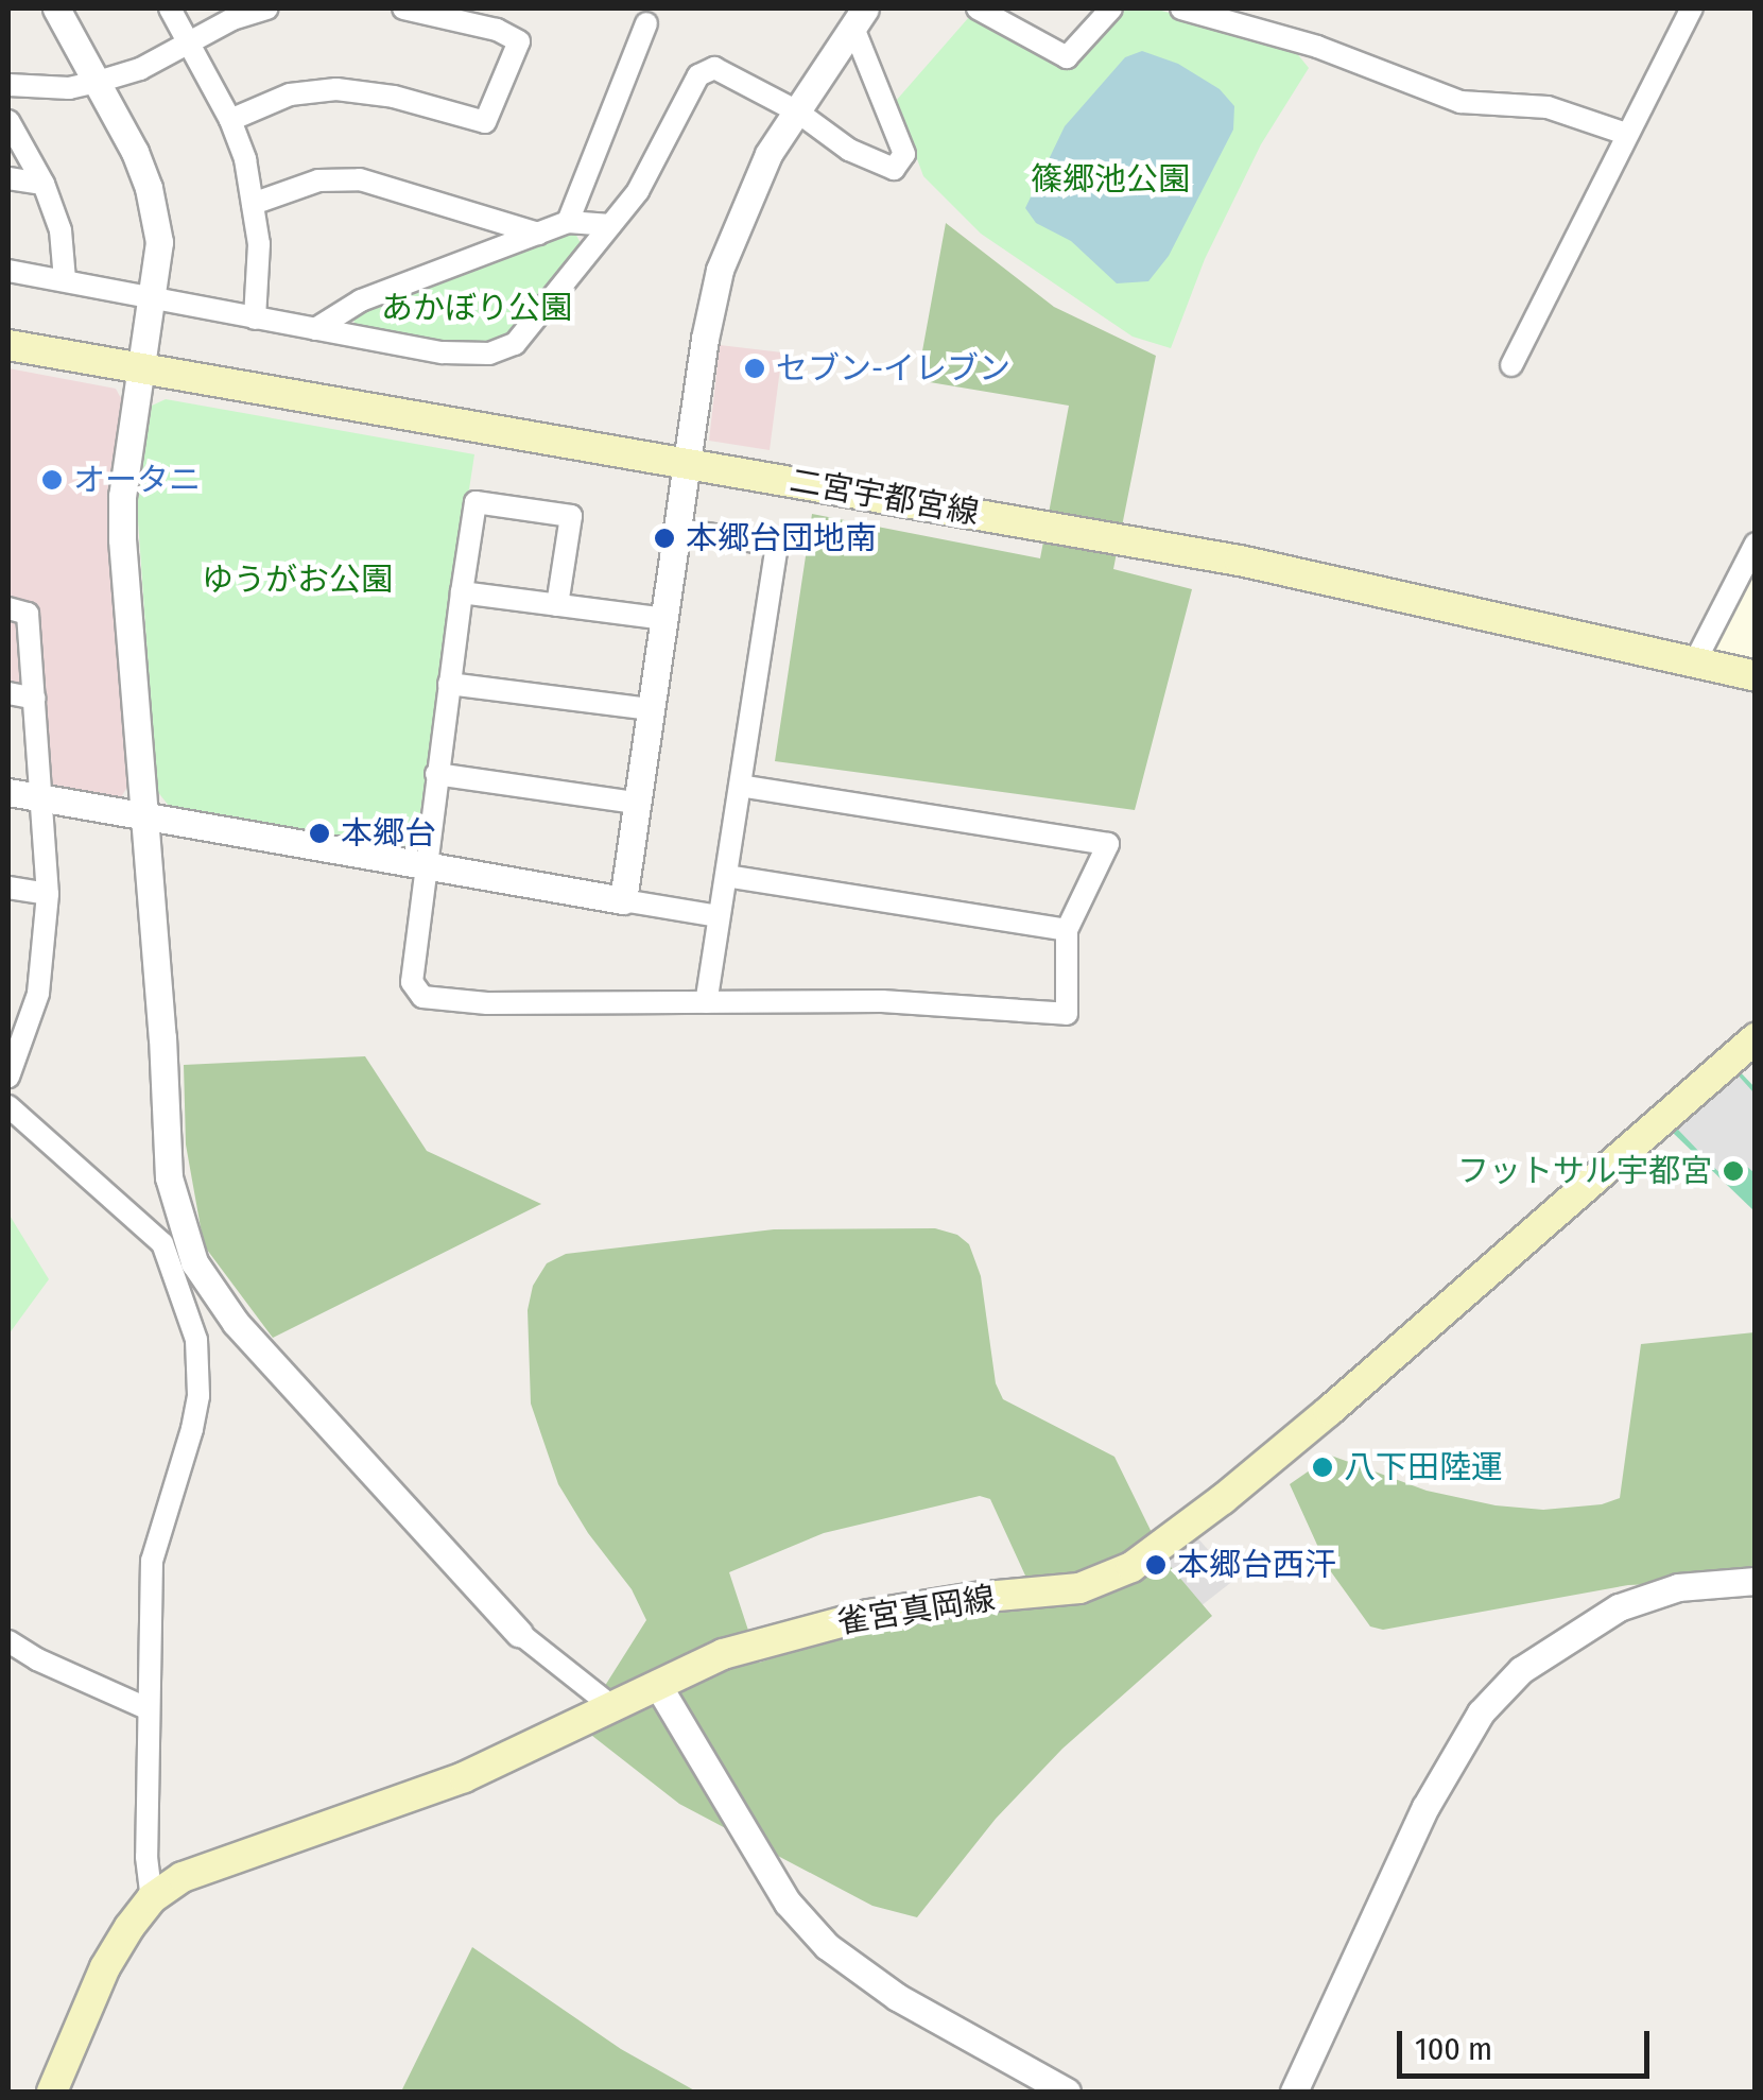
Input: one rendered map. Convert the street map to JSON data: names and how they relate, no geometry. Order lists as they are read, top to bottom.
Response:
{
  "streets": {
    "main road": ["二宮宇都宮線", "雀宮真岡線"]
  },
  "parks": ["篠郷池公園", "あかぼり公園", "ゆうがお公園"],
  "places": [
    "セブン-イレブン",
    "オータニ",
    "本郷台団地南",
    "本郷台",
    "フットサル宇都宮",
    "八下田陸運",
    "本郷台西汗"
  ],
  "scale_bar": "100 m"
}
